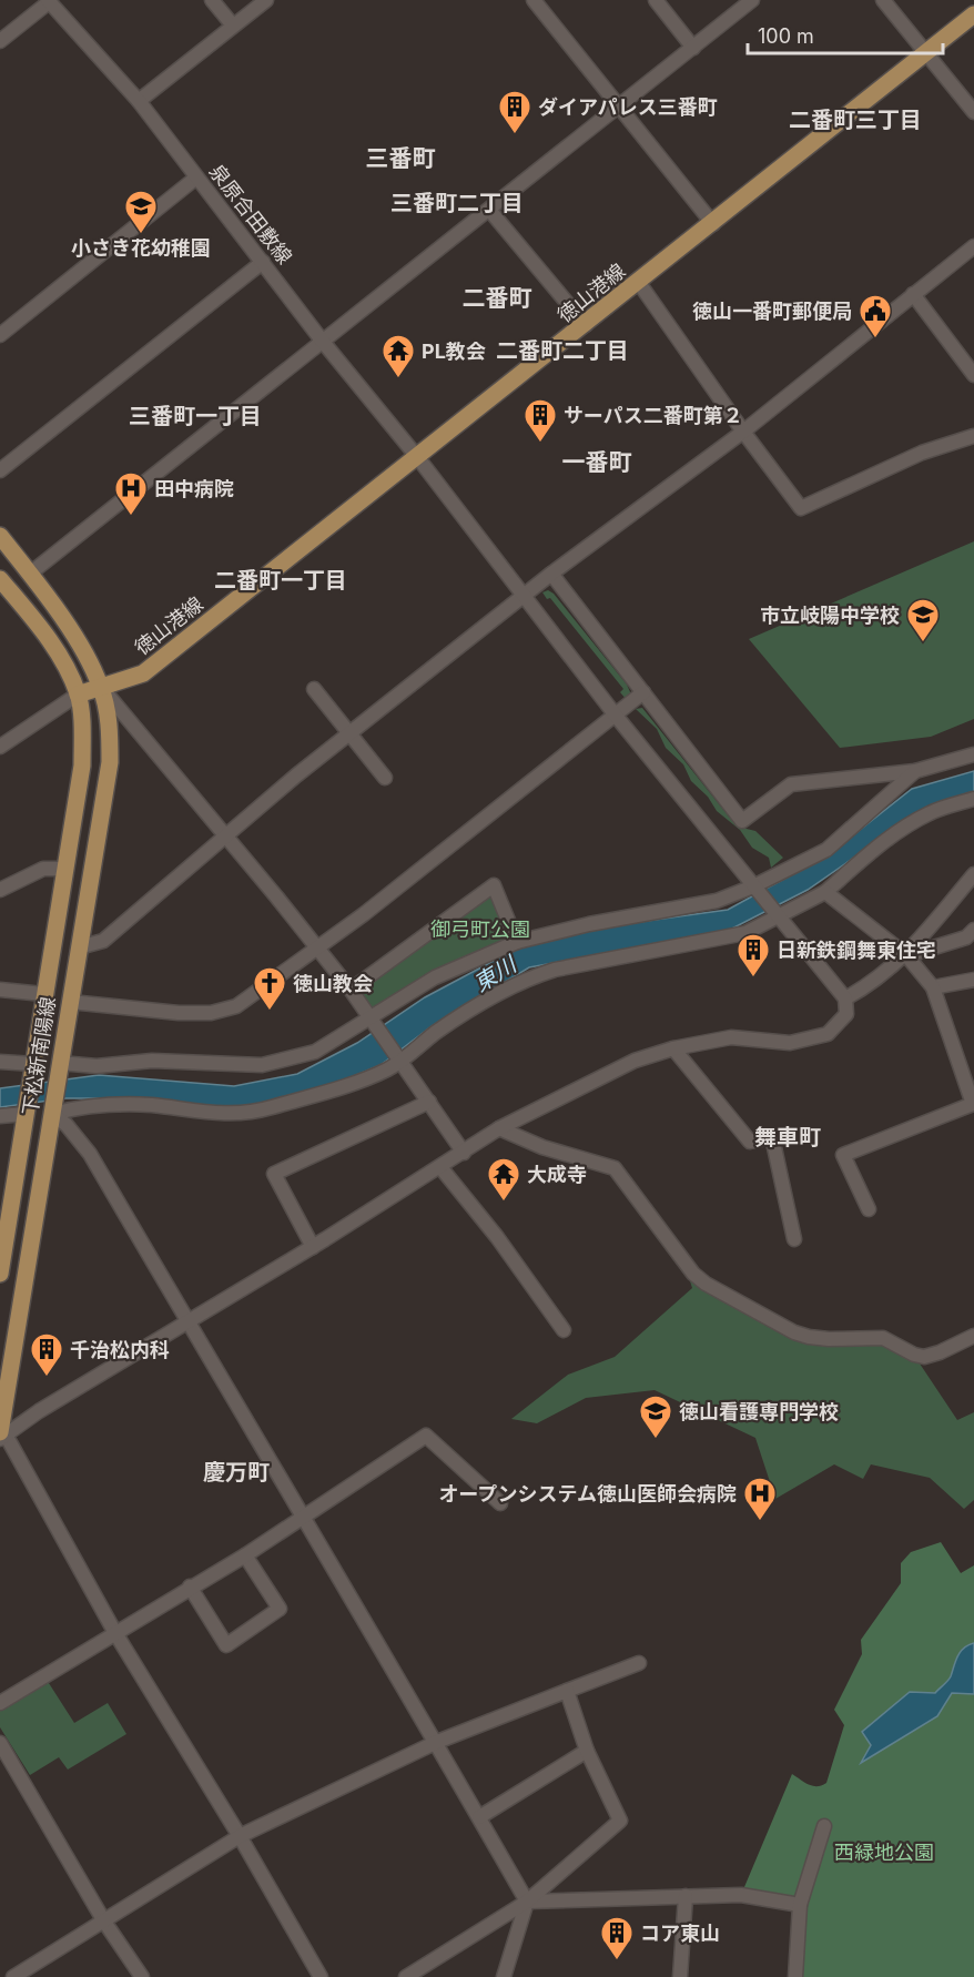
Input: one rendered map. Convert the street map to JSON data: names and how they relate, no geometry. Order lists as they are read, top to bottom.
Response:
{
  "streets": {
    "main road": ["徳山港線", "下松新南陽線"],
    "street": ["泉原合田敷線"]
  },
  "crossings": [
    ["泉原合田敷線", "徳山港線"],
    ["徳山港線", "下松新南陽線"]
  ],
  "districts": [
    "二番町三丁目",
    "三番町",
    "三番町二丁目",
    "二番町",
    "二番町二丁目",
    "三番町一丁目",
    "一番町",
    "二番町一丁目",
    "舞車町",
    "慶万町"
  ],
  "water": ["東川"],
  "parks": ["御弓町公園", "西緑地公園"],
  "places": {
    "building": [
      "ダイアパレス三番町",
      "サーパス二番町第２",
      "日新鉄鋼舞東住宅",
      "千治松内科",
      "コア東山"
    ],
    "school or university": ["小さき花幼稚園", "市立岐陽中学校", "徳山看護専門学校"],
    "public building": ["徳山一番町郵便局"],
    "temple": ["PL教会", "大成寺"],
    "hospital": ["田中病院", "オープンシステム徳山医師会病院"],
    "church": ["徳山教会"]
  },
  "scale_bar": "100 m"
}
